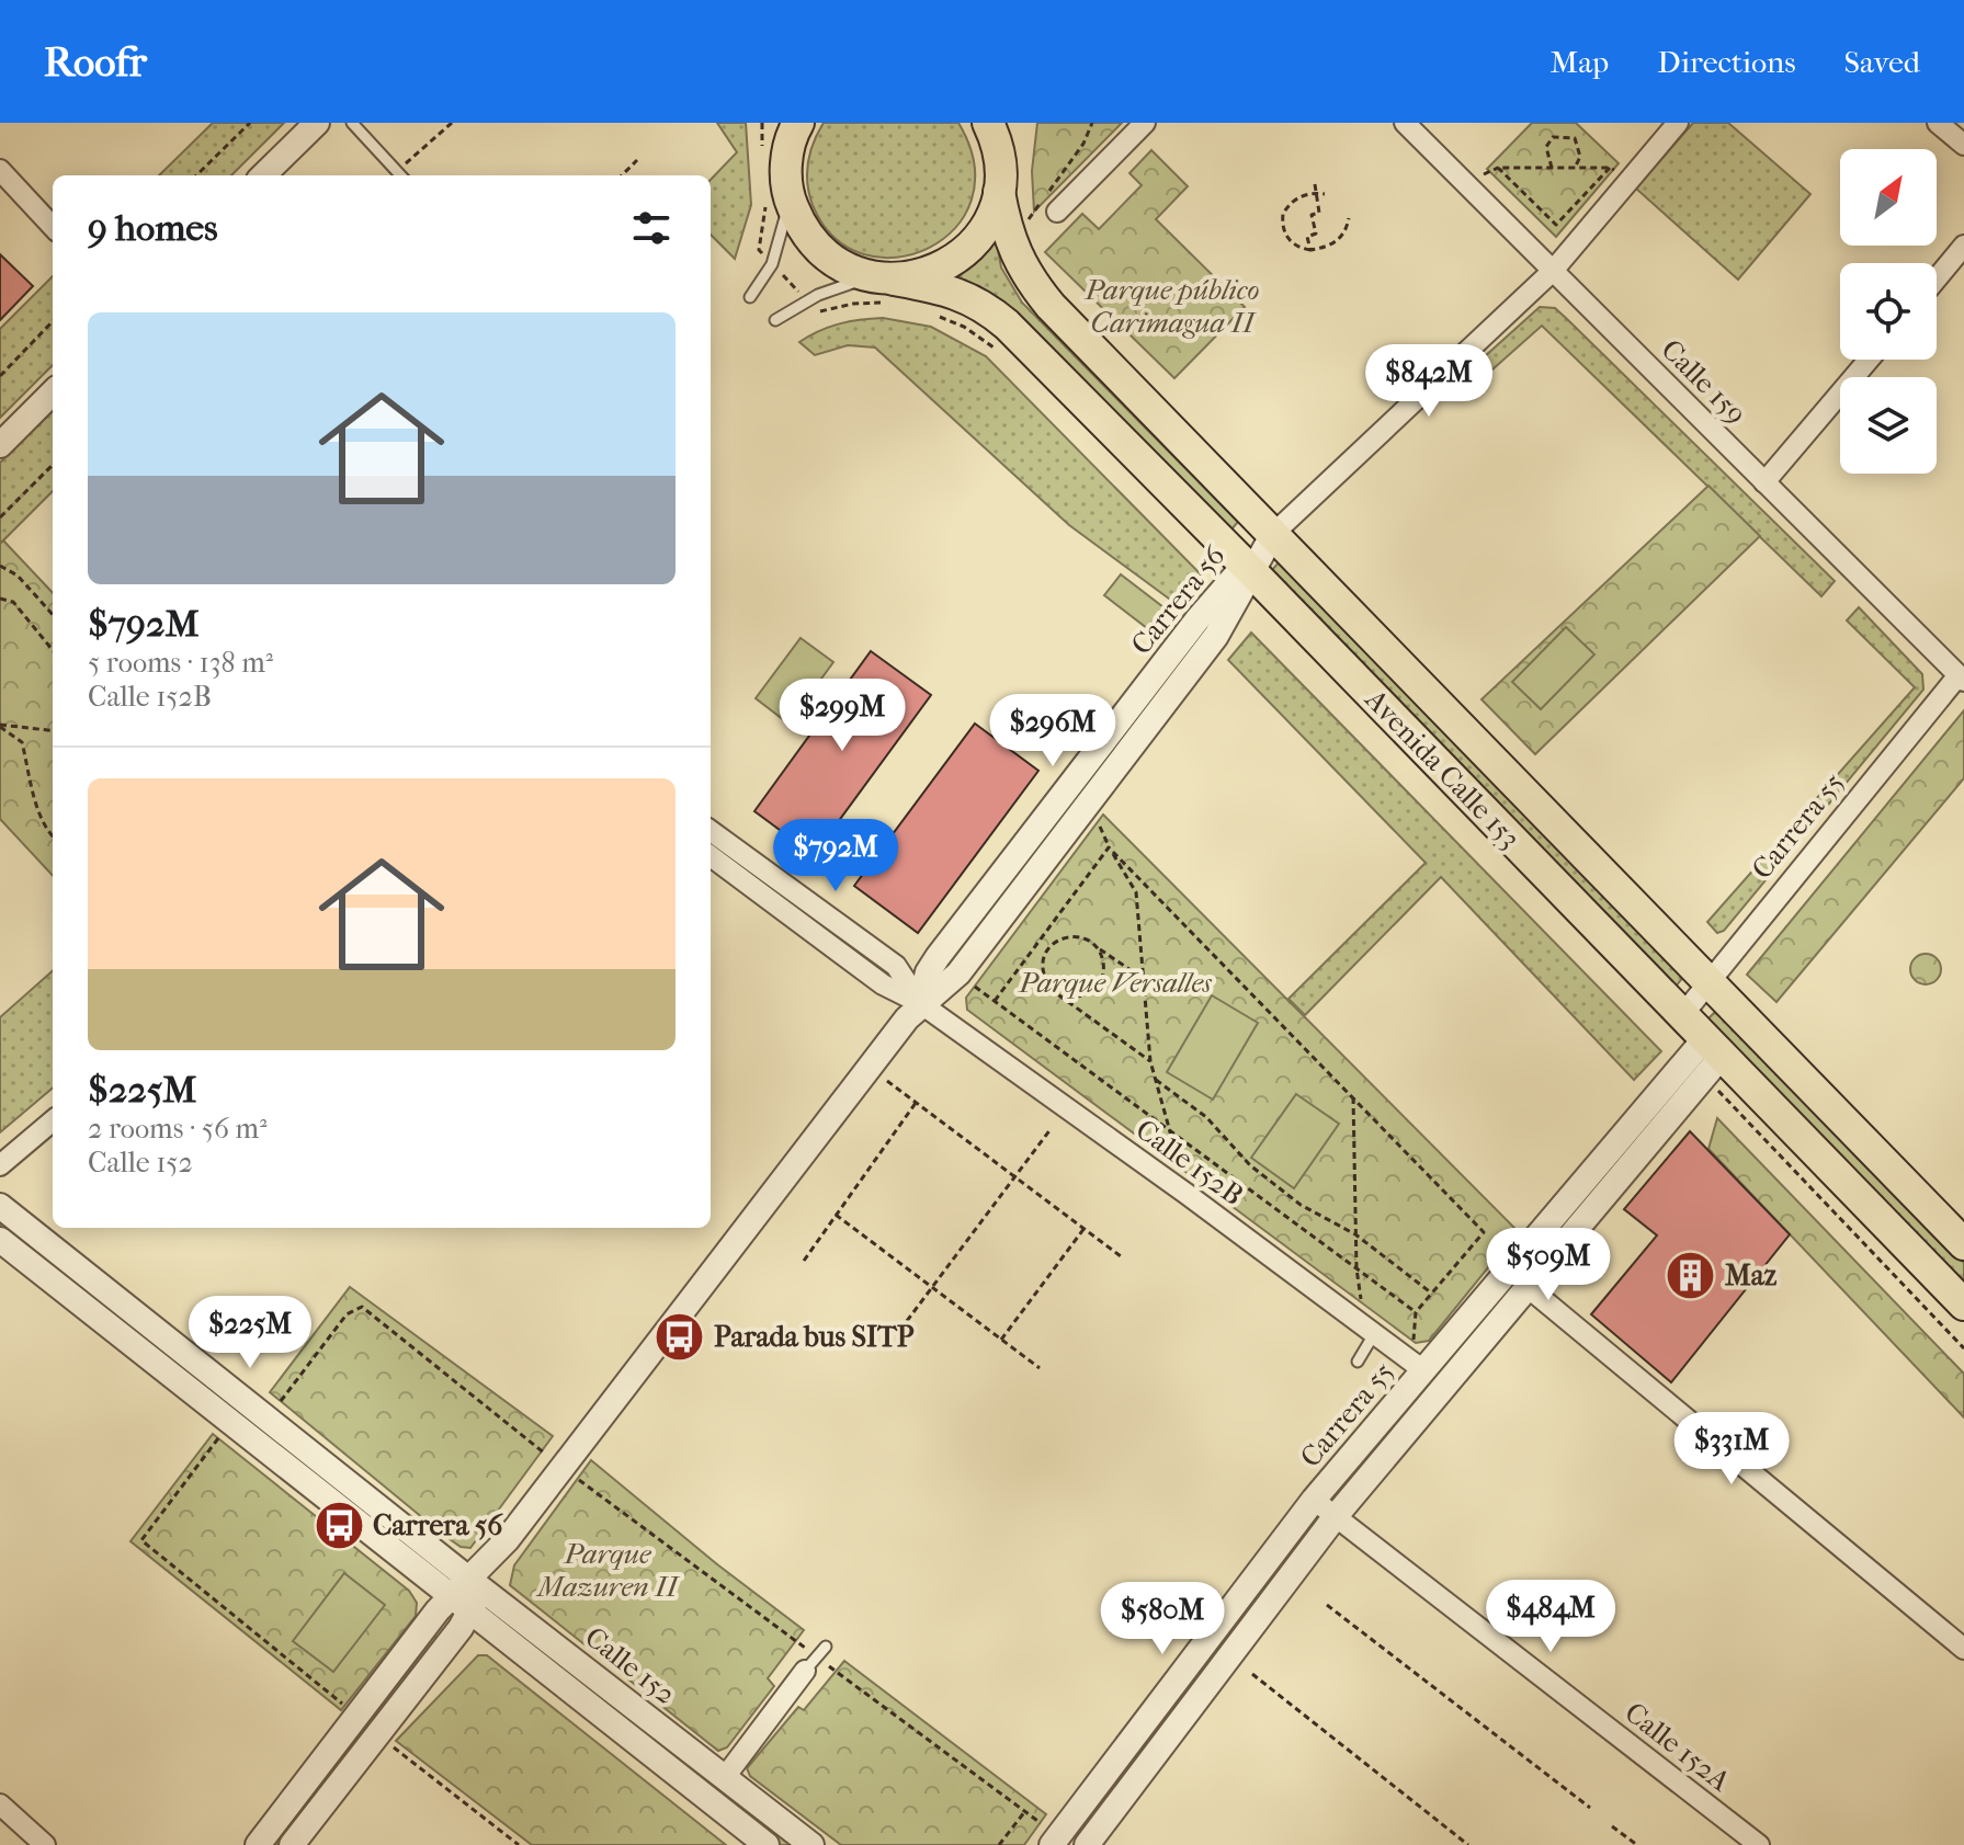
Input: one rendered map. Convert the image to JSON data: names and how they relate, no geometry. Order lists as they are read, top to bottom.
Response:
{
  "streets": {
    "main road": ["Avenida Calle 153"],
    "street": [
      "Calle 159",
      "Carrera 56",
      "Carrera 55",
      "Calle 152B",
      "Calle 152",
      "Calle 152A"
    ]
  },
  "crossings": [
    ["Calle 159", "Carrera 56"],
    ["Calle 159", "Carrera 55"],
    ["Carrera 56", "Avenida Calle 153"],
    ["Carrera 56", "Calle 152B"],
    ["Carrera 56", "Calle 152"],
    ["Avenida Calle 153", "Carrera 55"],
    ["Carrera 55", "Calle 152B"],
    ["Carrera 55", "Calle 152A"]
  ],
  "parks": ["Parque público Carimagua II", "Parque Versalles", "Parque Mazuren II"],
  "places": {
    "building": ["Maz"],
    "bus stop": ["Parada bus SITP", "Carrera 56"]
  },
  "north": "top right",
  "page": {
    "header": "Roofr",
    "nav": ["Map", "Directions", "Saved"],
    "heading": "9 homes",
    "list": [
      {
        "name": "$792M",
        "note": "5 rooms · 138 m² · Calle 152B"
      },
      {
        "name": "$225M",
        "note": "2 rooms · 56 m² · Calle 152"
      }
    ],
    "price": [
      "$842M",
      "$299M",
      "$296M",
      "$792M",
      "$509M",
      "$225M",
      "$331M",
      "$484M",
      "$580M"
    ]
  }
}
